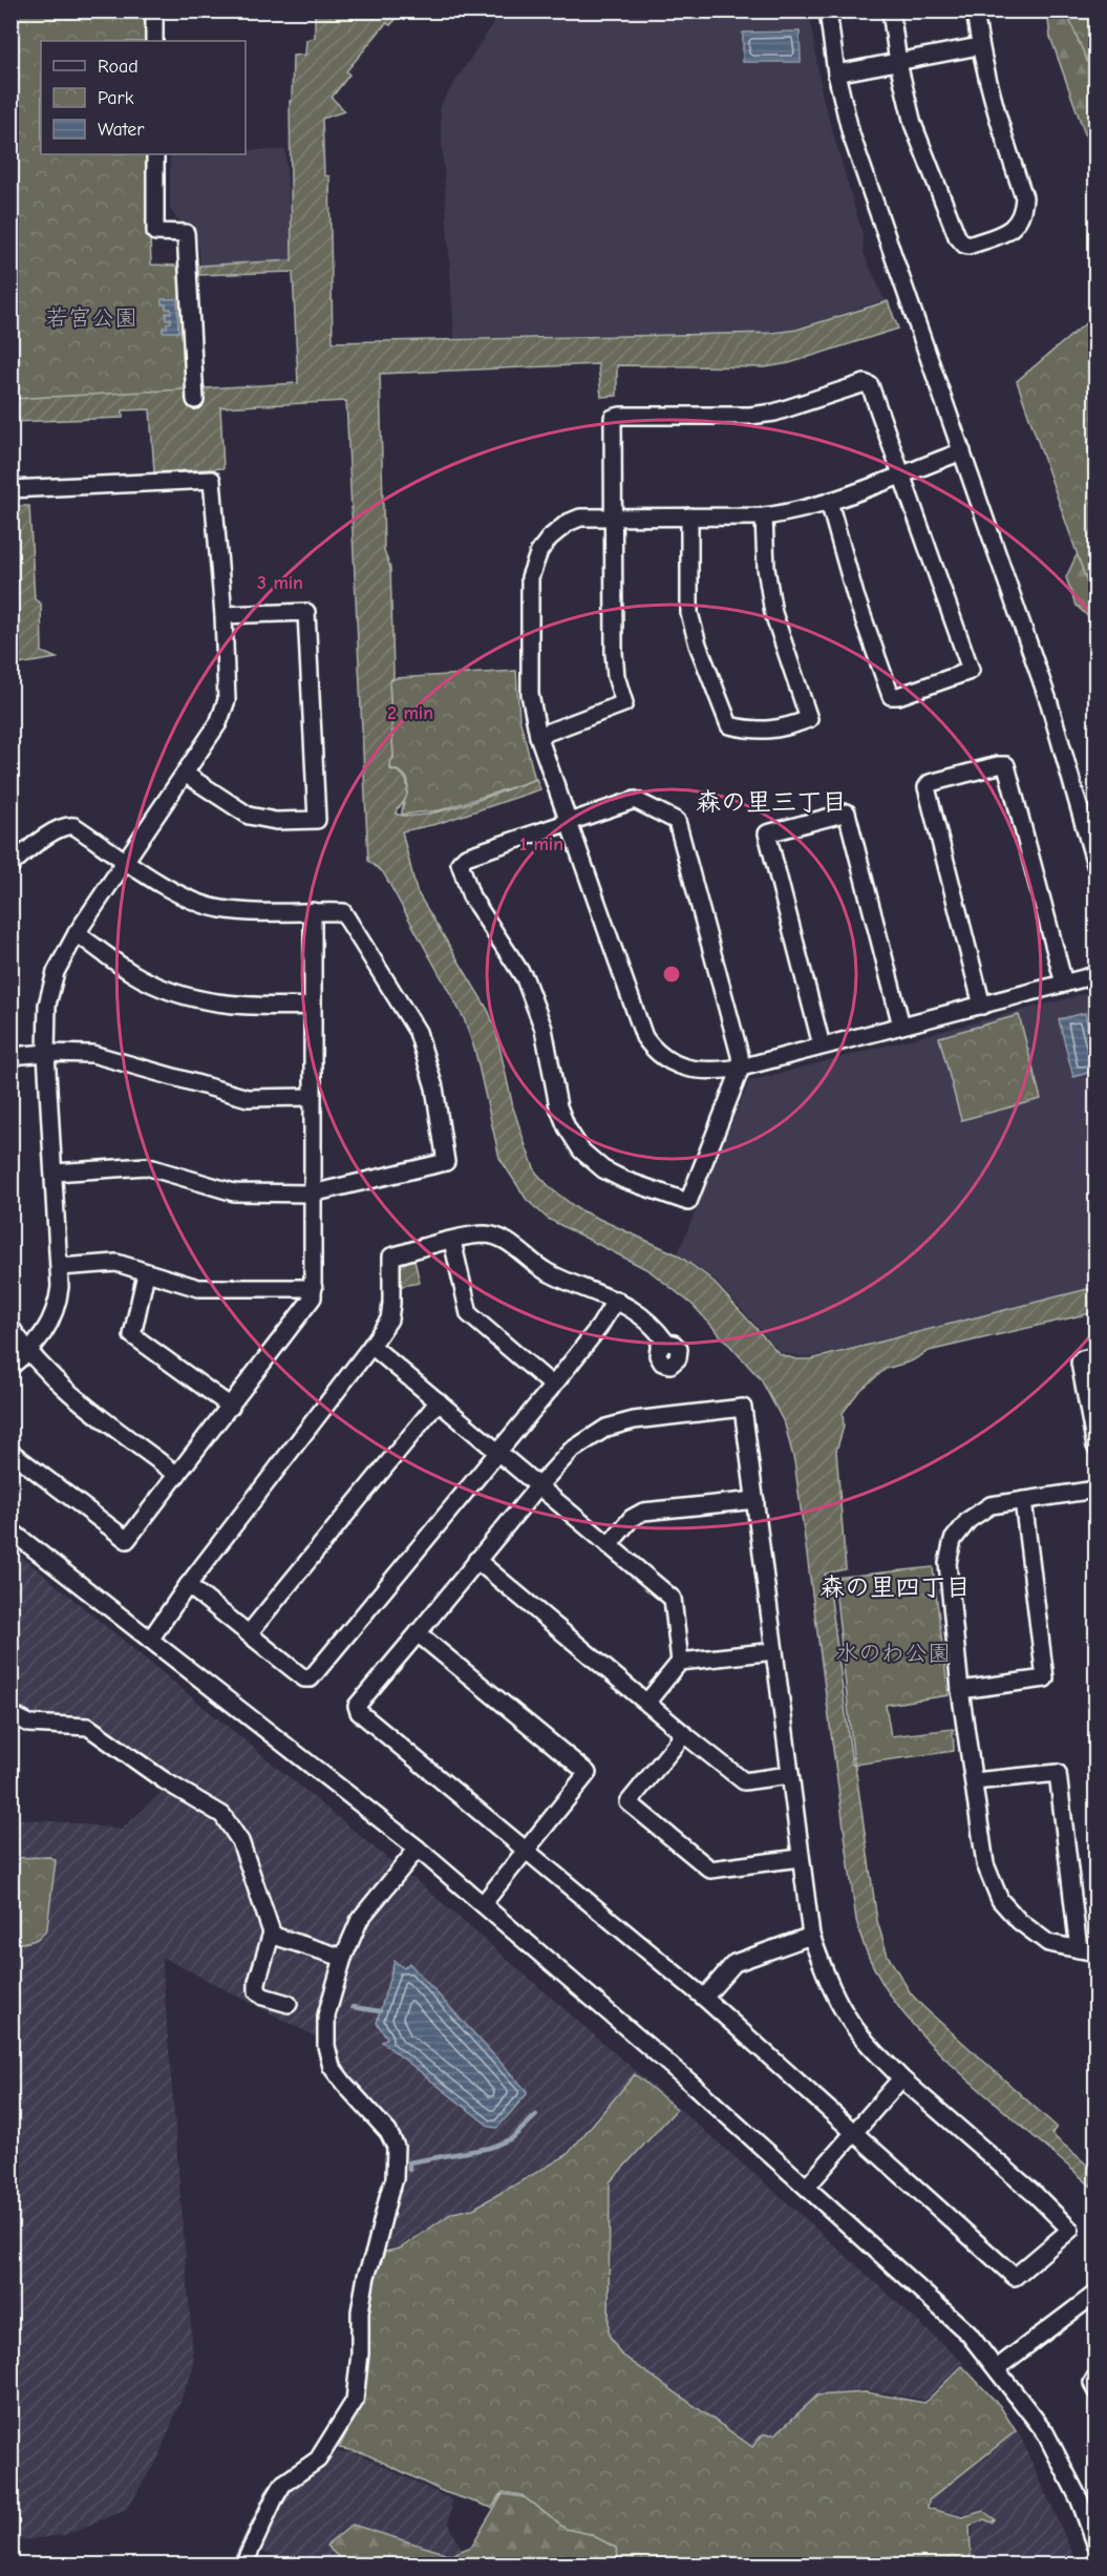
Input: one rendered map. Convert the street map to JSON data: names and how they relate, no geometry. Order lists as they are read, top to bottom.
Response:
{
  "districts": ["森の里三丁目", "森の里四丁目"],
  "parks": ["若宮公園", "水のわ公園"],
  "legend": ["Road", "Park", "Water"],
  "rings": ["3 min", "2 min", "1 min"]
}
